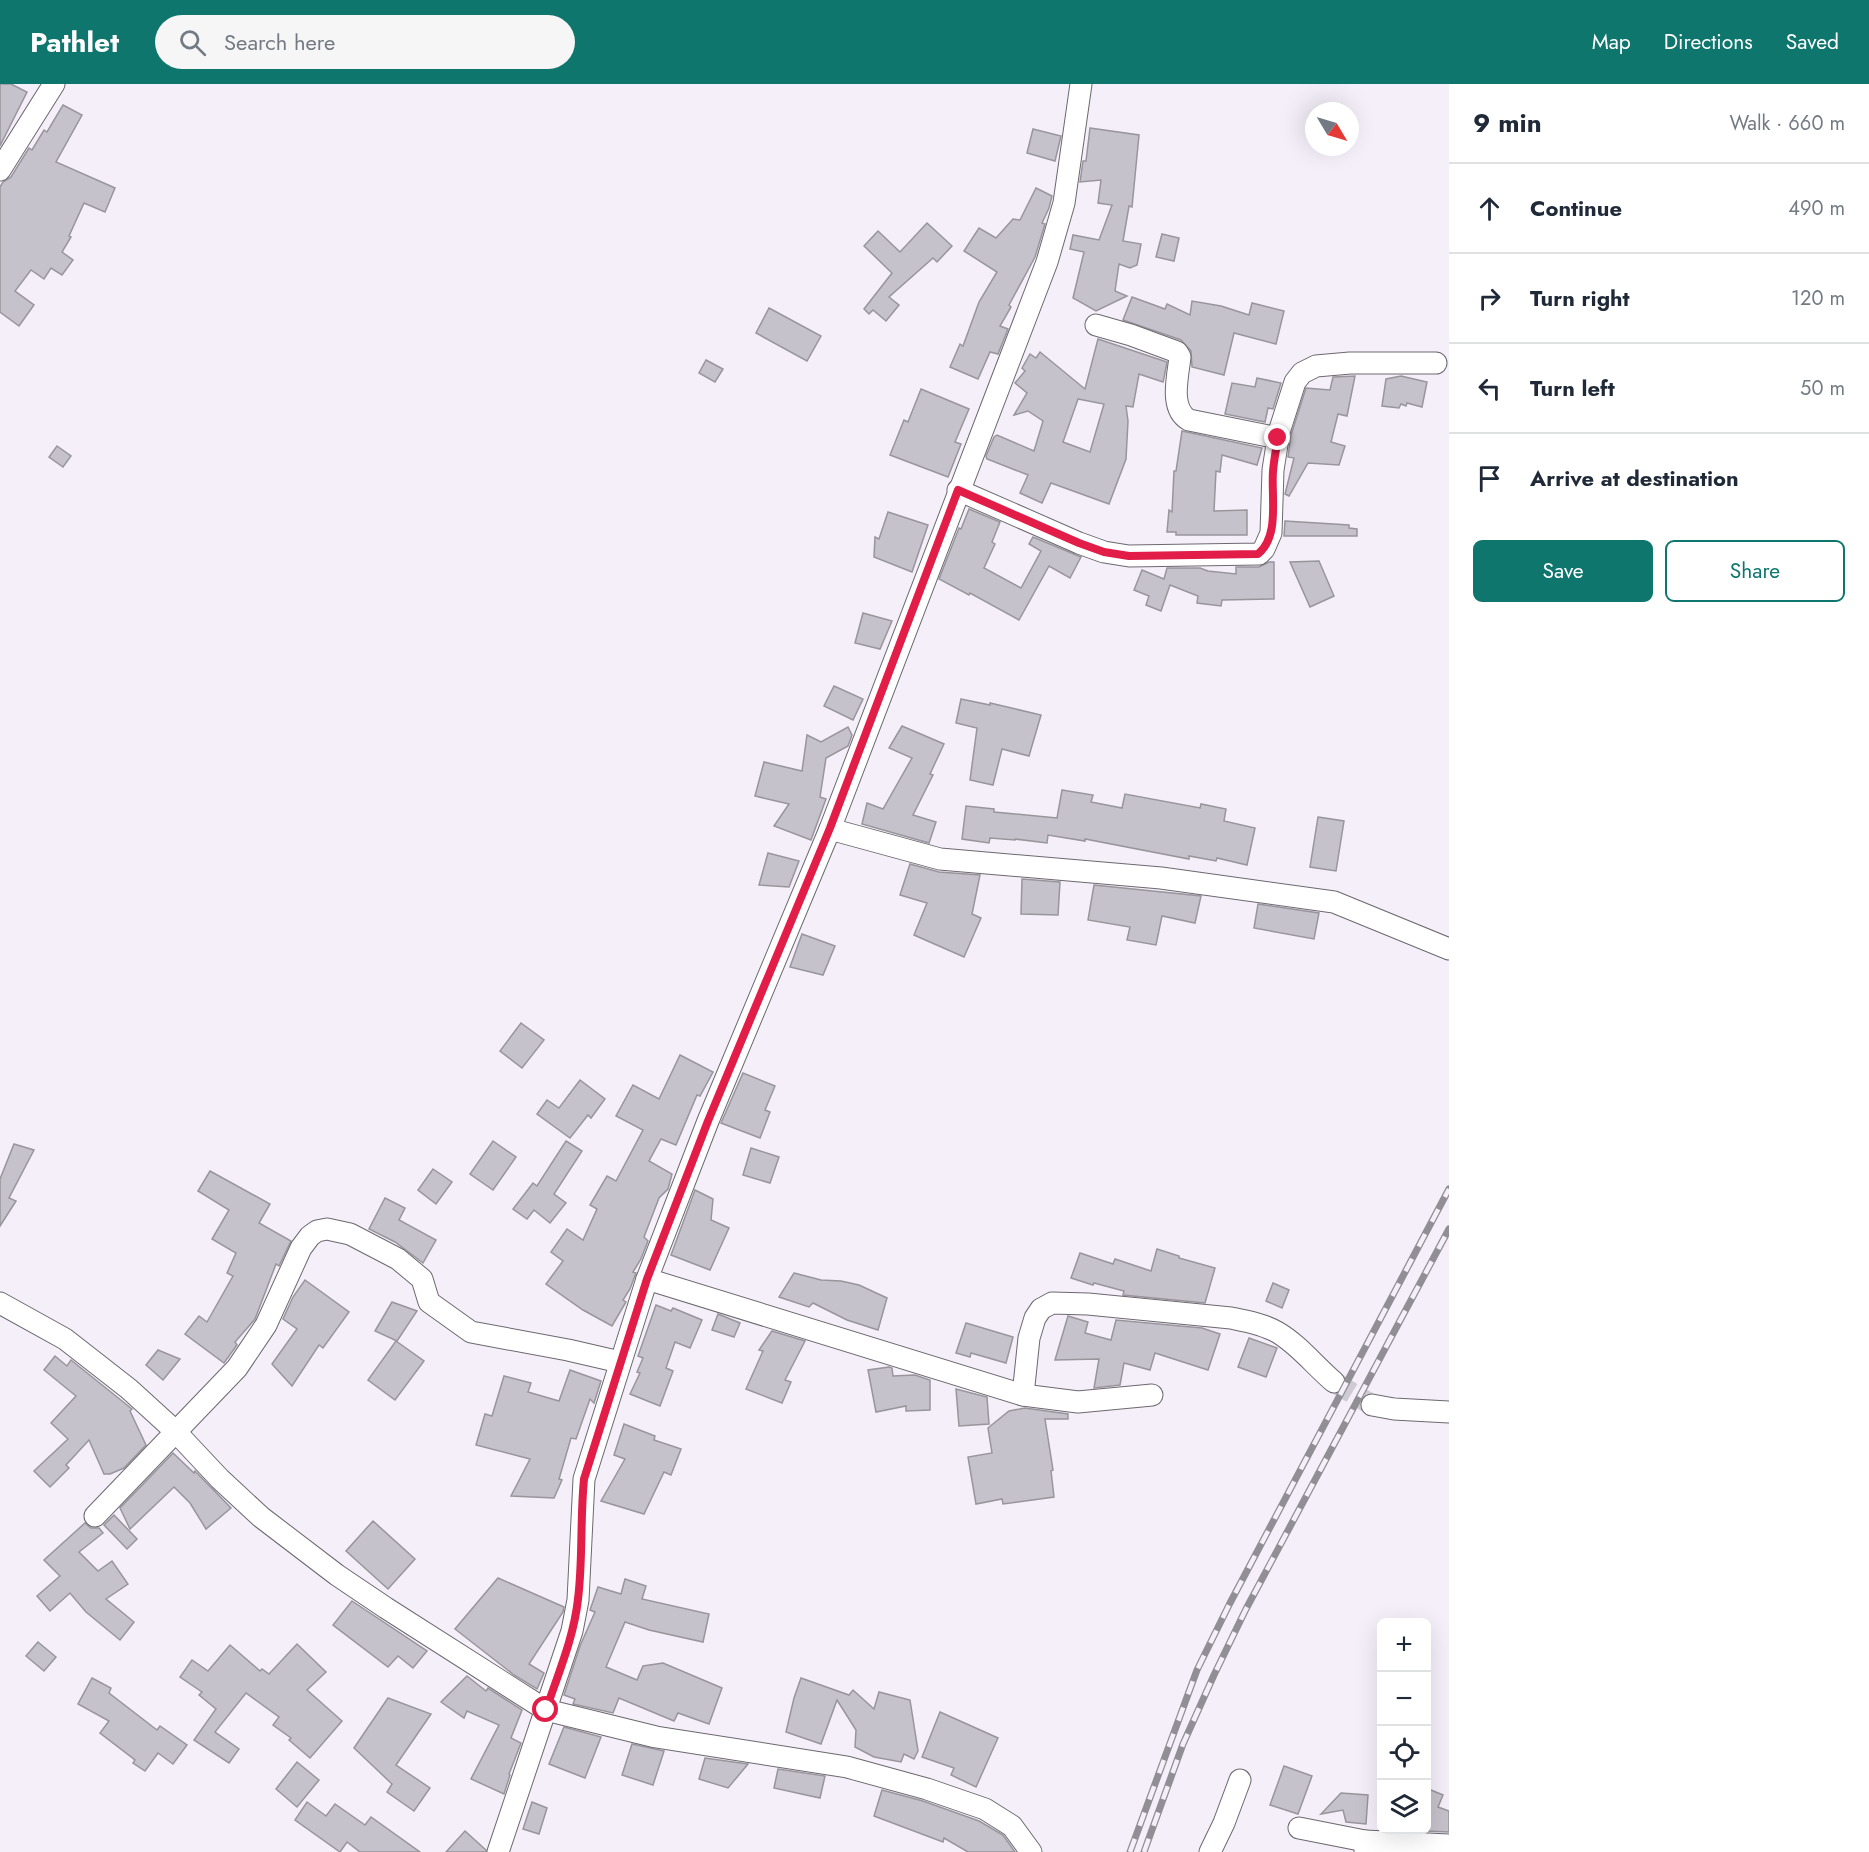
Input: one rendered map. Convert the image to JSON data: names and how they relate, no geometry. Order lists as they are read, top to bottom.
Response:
{
  "north": "bottom right",
  "page": {
    "header": "Pathlet",
    "search": "Search here",
    "nav": ["Map", "Directions", "Saved"],
    "heading": ["9 min", "Walk · 660 m"],
    "list": [
      ["Continue", "490 m"],
      ["Turn right", "120 m"],
      ["Turn left", "50 m"],
      "Arrive at destination"
    ],
    "buttons": ["Save", "Share"],
    "map_buttons": ["+", "−"]
  }
}
